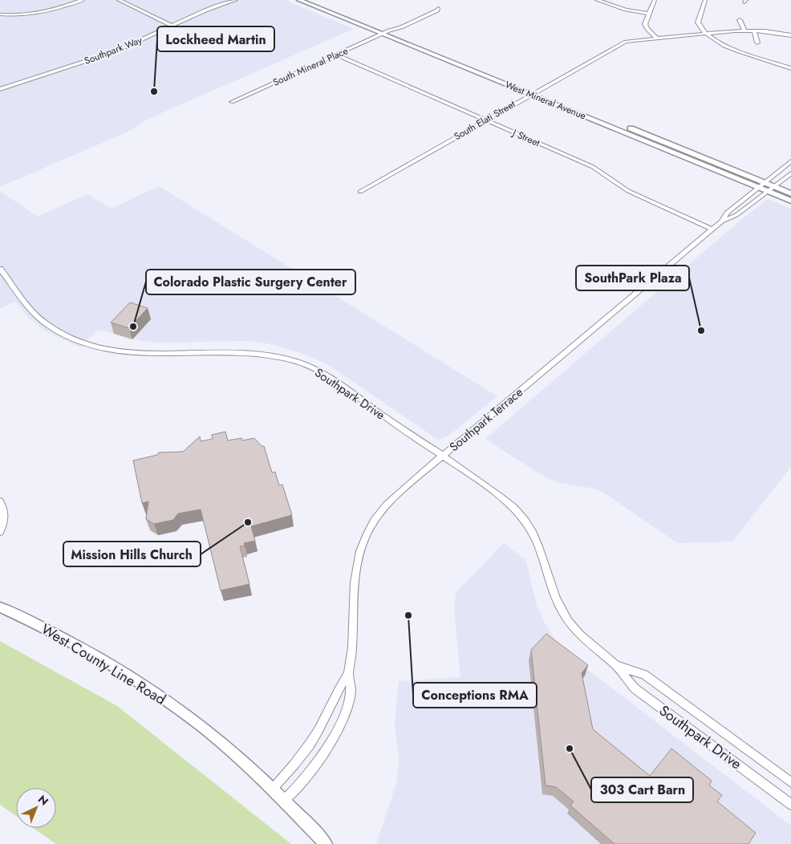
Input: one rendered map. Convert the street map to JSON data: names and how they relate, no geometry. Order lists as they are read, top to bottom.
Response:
{
  "streets": {
    "main road": ["West Mineral Avenue", "West County Line Road"],
    "street": [
      "Southpark Way",
      "South Mineral Place",
      "South Elati Street",
      "J Street",
      "Southpark Drive",
      "Southpark Terrace"
    ]
  },
  "crossings": [
    ["South Mineral Place", "West Mineral Avenue"],
    ["South Mineral Place", "J Street"],
    ["West Mineral Avenue", "South Elati Street"],
    ["West Mineral Avenue", "Southpark Terrace"],
    ["South Elati Street", "J Street"],
    ["J Street", "Southpark Terrace"],
    ["Southpark Drive", "Southpark Terrace"],
    ["Southpark Terrace", "West County Line Road"]
  ],
  "places": [
    "Lockheed Martin",
    "Colorado Plastic Surgery Center",
    "SouthPark Plaza",
    "Mission Hills Church",
    "Conceptions RMA",
    "303 Cart Barn"
  ],
  "north": "top right"
}
